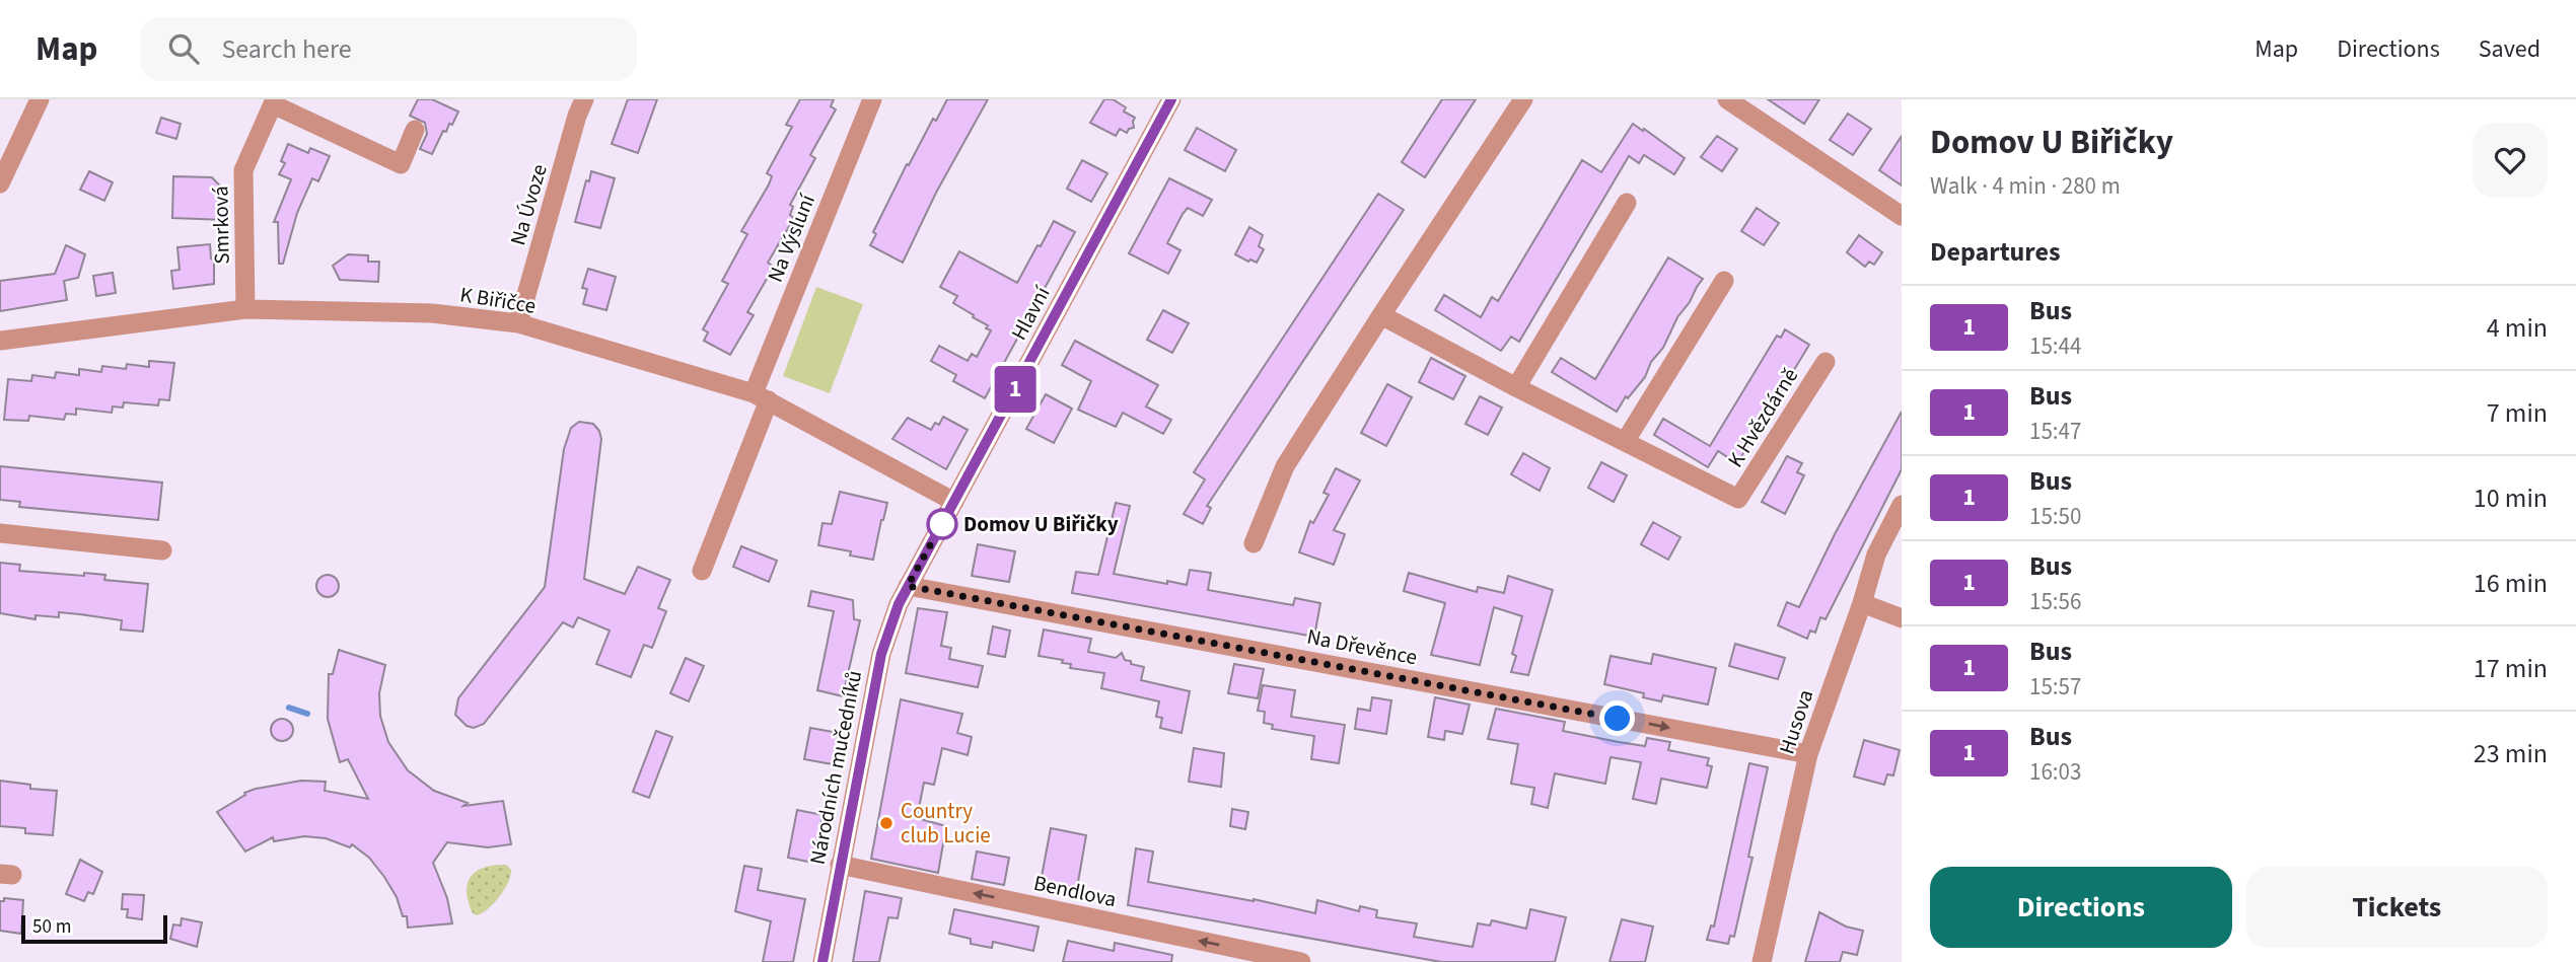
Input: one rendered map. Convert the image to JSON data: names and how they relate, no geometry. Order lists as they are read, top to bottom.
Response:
{
  "streets": {
    "street": [
      "Na Úvoze",
      "Smrková",
      "Na Výsluní",
      "K Biřičce",
      "Hlavní",
      "K Hvězdárně",
      "Na Dřevěnce",
      "Husova",
      "Národních mučedníků",
      "Bendlova"
    ]
  },
  "crossings": [
    ["Na Úvoze", "K Biřičce"],
    ["Smrková", "K Biřičce"],
    ["Na Výsluní", "K Biřičce"],
    ["K Biřičce", "Hlavní"],
    ["Hlavní", "Na Dřevěnce"],
    ["Hlavní", "Národních mučedníků"],
    ["Na Dřevěnce", "Husova"],
    ["Na Dřevěnce", "Národních mučedníků"],
    ["Národních mučedníků", "Bendlova"]
  ],
  "one_way": ["Na Dřevěnce", "Bendlova"],
  "places": ["Domov U Biřičky", "Country club Lucie"],
  "lines": ["bus line 1"],
  "scale_bar": "50 m",
  "page": {
    "header": "Map",
    "search": "Search here",
    "nav": ["Map", "Directions", "Saved"],
    "on_map": "1",
    "heading": [
      ["Domov U Biřičky", "Walk · 4 min · 280 m"],
      "Departures"
    ],
    "list": [
      {
        "mark": "1",
        "name": "Bus",
        "note": "15:44",
        "value": "4 min"
      },
      {
        "mark": "1",
        "name": "Bus",
        "note": "15:47",
        "value": "7 min"
      },
      {
        "mark": "1",
        "name": "Bus",
        "note": "15:50",
        "value": "10 min"
      },
      {
        "mark": "1",
        "name": "Bus",
        "note": "15:56",
        "value": "16 min"
      },
      {
        "mark": "1",
        "name": "Bus",
        "note": "15:57",
        "value": "17 min"
      },
      {
        "mark": "1",
        "name": "Bus",
        "note": "16:03",
        "value": "23 min"
      }
    ],
    "buttons": ["Directions", "Tickets"],
    "scale": "50 m"
  }
}
